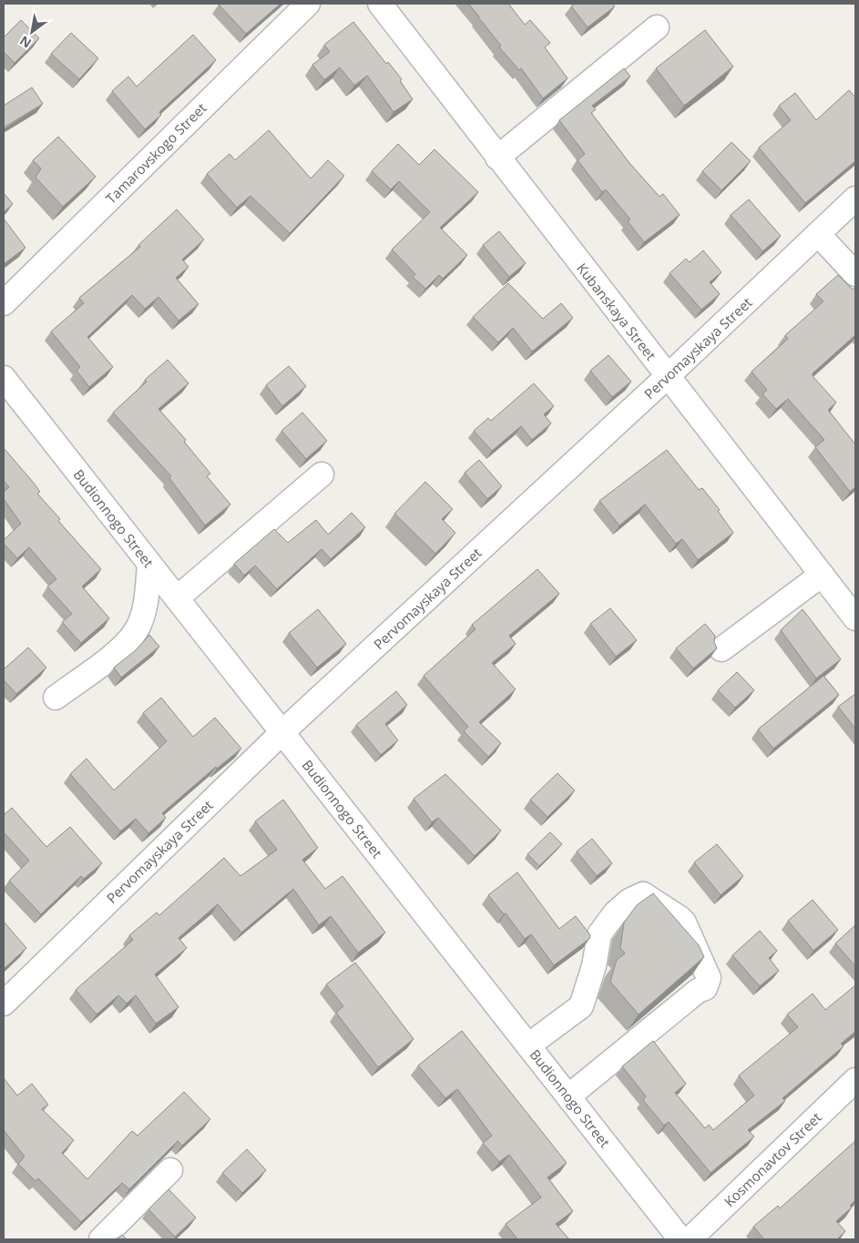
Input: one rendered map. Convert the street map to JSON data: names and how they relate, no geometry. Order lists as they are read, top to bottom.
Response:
{
  "streets": {
    "street": [
      "Tamarovskogo Street",
      "Kubanskaya Street",
      "Pervomayskaya Street",
      "Budionnogo Street",
      "Kosmonavtov Street"
    ]
  },
  "crossings": [
    ["Kubanskaya Street", "Pervomayskaya Street"],
    ["Pervomayskaya Street", "Budionnogo Street"]
  ],
  "north": "bottom left"
}
